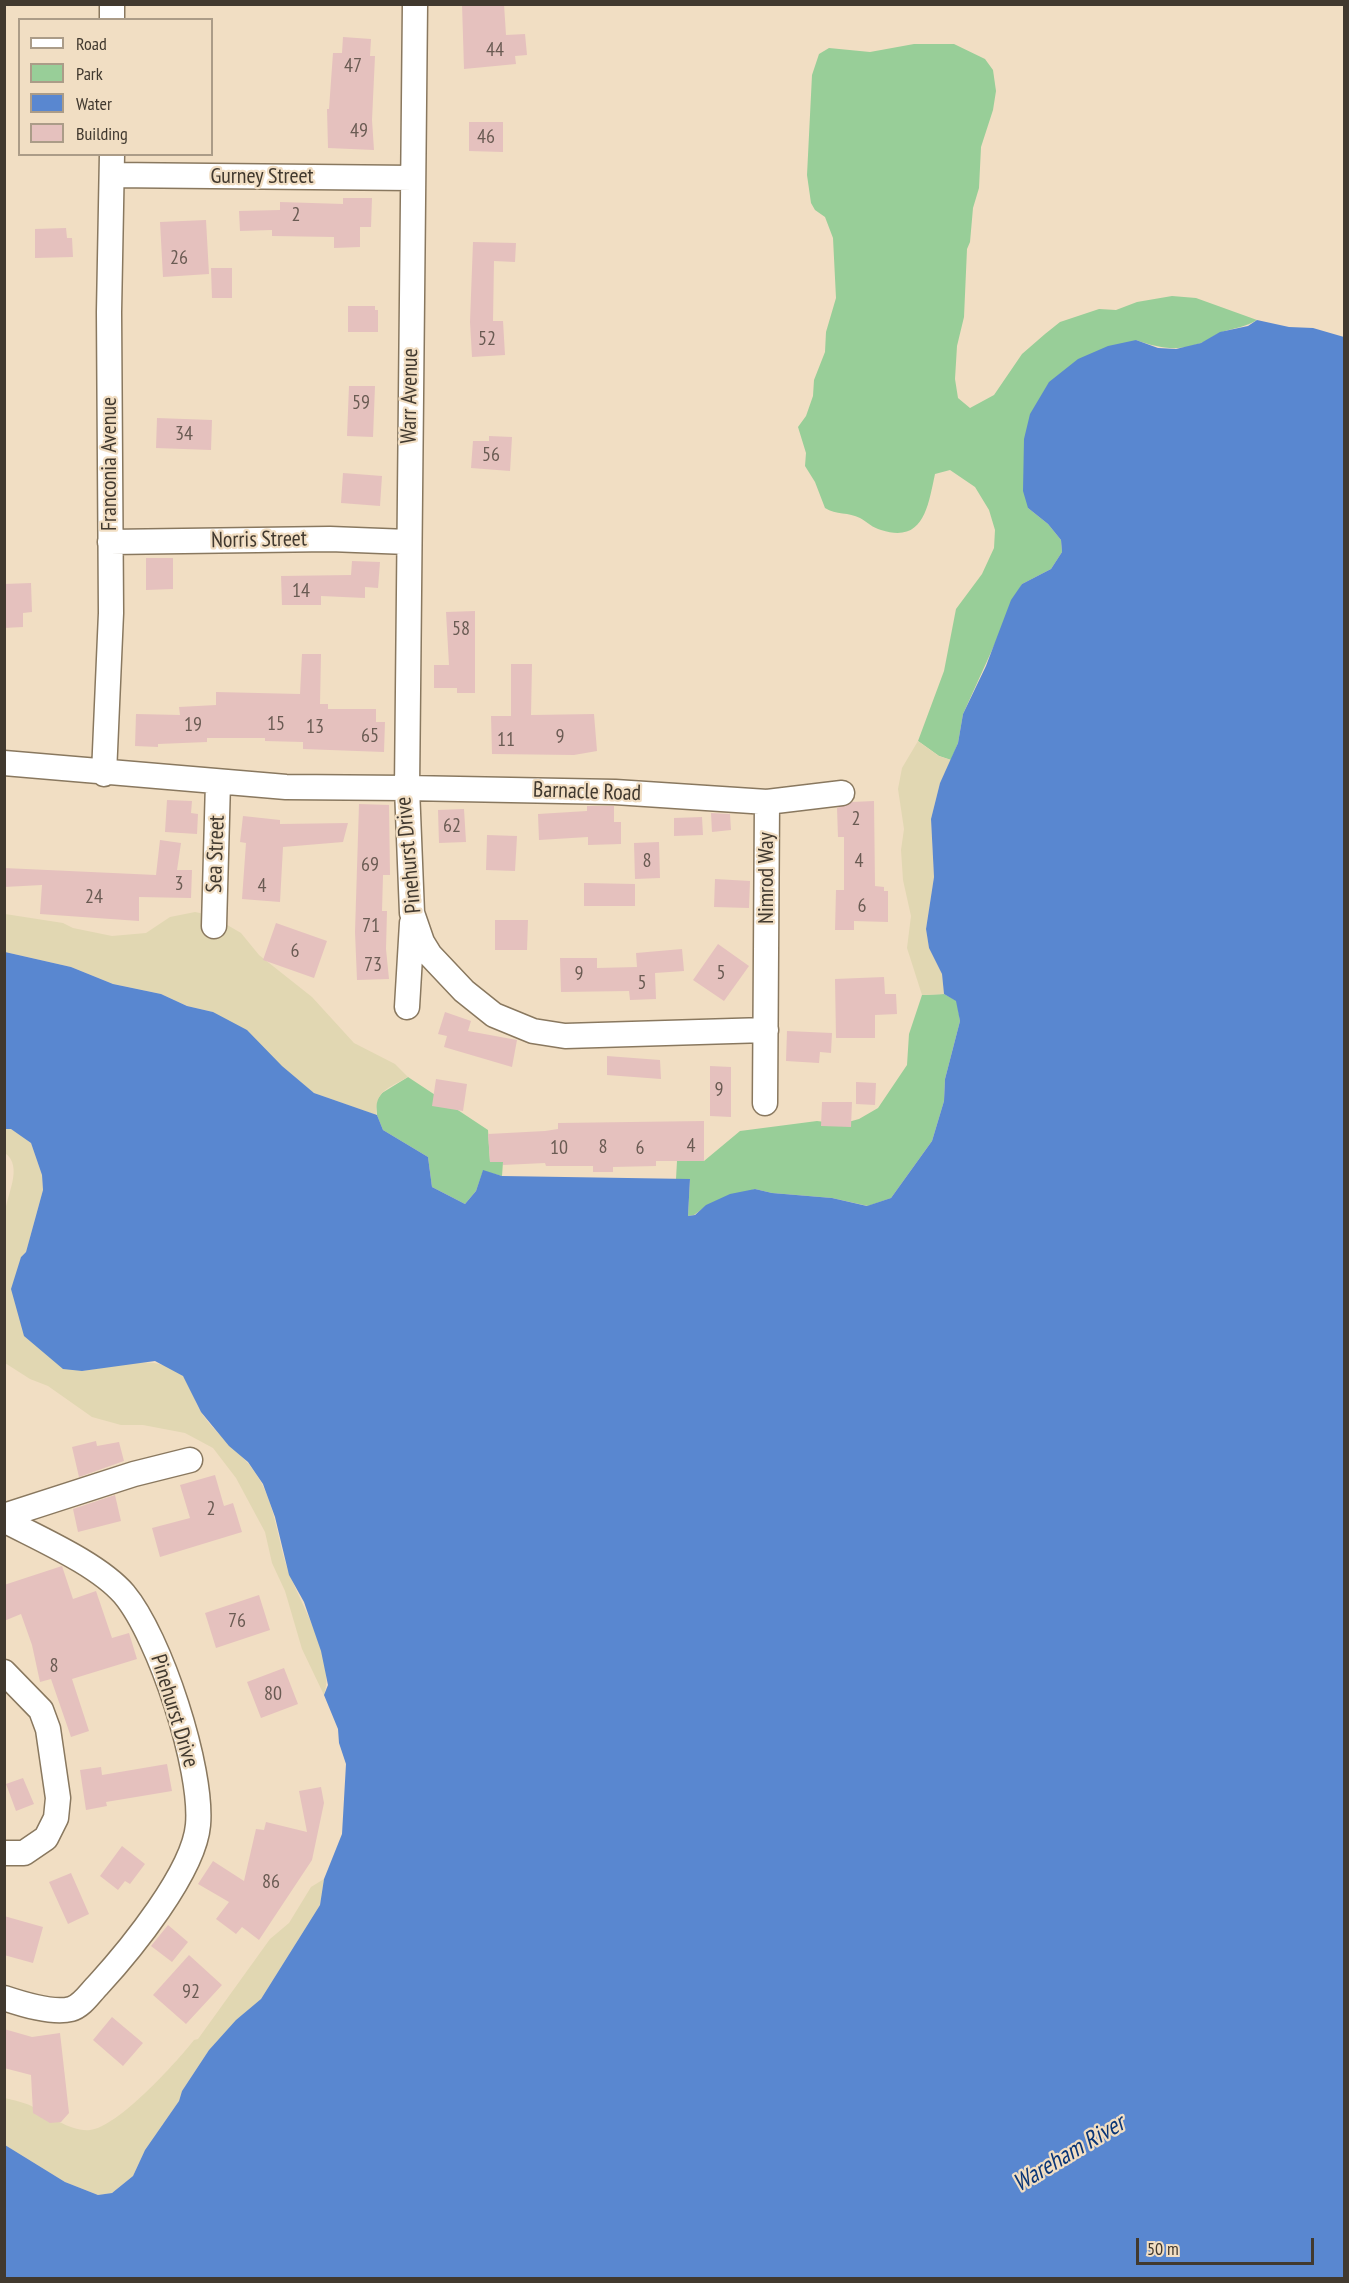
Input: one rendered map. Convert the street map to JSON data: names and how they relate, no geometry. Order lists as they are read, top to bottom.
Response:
{
  "streets": {
    "street": [
      "Gurney Street",
      "Warr Avenue",
      "Franconia Avenue",
      "Norris Street",
      "Barnacle Road",
      "Sea Street",
      "Pinehurst Drive",
      "Nimrod Way"
    ]
  },
  "crossings": [
    ["Gurney Street", "Warr Avenue"],
    ["Gurney Street", "Franconia Avenue"],
    ["Warr Avenue", "Norris Street"],
    ["Warr Avenue", "Barnacle Road"],
    ["Warr Avenue", "Pinehurst Drive"],
    ["Franconia Avenue", "Norris Street"],
    ["Franconia Avenue", "Pinehurst Drive"],
    ["Barnacle Road", "Pinehurst Drive"],
    ["Barnacle Road", "Nimrod Way"],
    ["Sea Street", "Pinehurst Drive"],
    ["Pinehurst Drive", "Nimrod Way"]
  ],
  "water": ["Wareham River"],
  "house_numbers": [
    "44",
    "47",
    "49",
    "46",
    "2",
    "26",
    "52",
    "59",
    "34",
    "56",
    "14",
    "58",
    "15",
    "19",
    "13",
    "65",
    "9",
    "11",
    "2",
    "62",
    "8",
    "4",
    "69",
    "3",
    "4",
    "24",
    "6",
    "71",
    "6",
    "73",
    "5",
    "9",
    "5",
    "9",
    "4",
    "8",
    "10",
    "6",
    "2",
    "76",
    "8",
    "80",
    "86",
    "92"
  ],
  "legend": [
    "Road",
    "Park",
    "Water",
    "Building"
  ],
  "scale_bar": "50 m"
}
